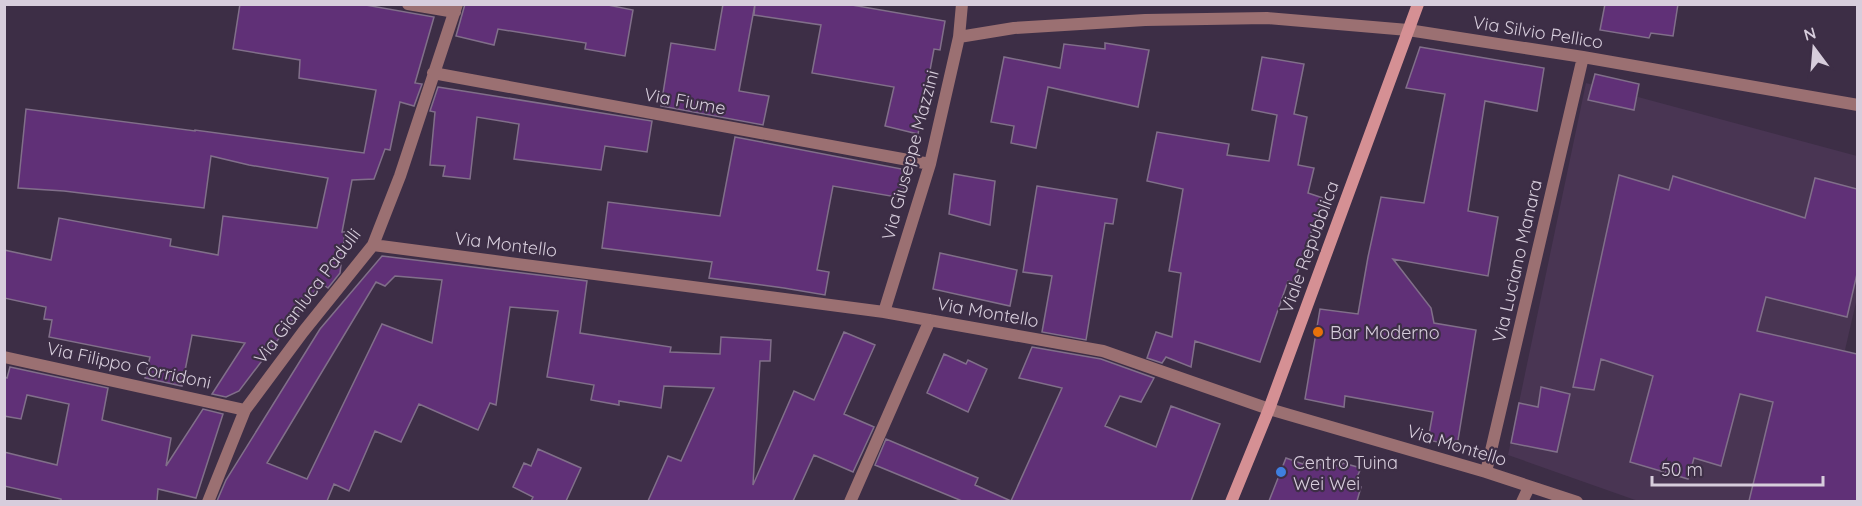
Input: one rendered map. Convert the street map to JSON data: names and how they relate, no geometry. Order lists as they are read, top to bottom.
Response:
{
  "streets": {
    "street": [
      "Via Silvio Pellico",
      "Via Fiume",
      "Via Giuseppe Mazzini",
      "Via Montello",
      "Viale Repubblica",
      "Via Luciano Manara",
      "Via Gianluca Padulli",
      "Via Filippo Corridoni"
    ]
  },
  "crossings": [
    ["Via Silvio Pellico", "Via Giuseppe Mazzini"],
    ["Via Silvio Pellico", "Viale Repubblica"],
    ["Via Silvio Pellico", "Via Luciano Manara"],
    ["Via Fiume", "Via Giuseppe Mazzini"],
    ["Via Fiume", "Via Gianluca Padulli"],
    ["Via Giuseppe Mazzini", "Via Montello"],
    ["Via Montello", "Viale Repubblica"],
    ["Via Montello", "Via Luciano Manara"],
    ["Via Montello", "Via Gianluca Padulli"],
    ["Via Gianluca Padulli", "Via Filippo Corridoni"]
  ],
  "places": ["Bar Moderno", "Centro Tuina Wei Wei"],
  "scale_bar": "50 m",
  "north": "top"
}
